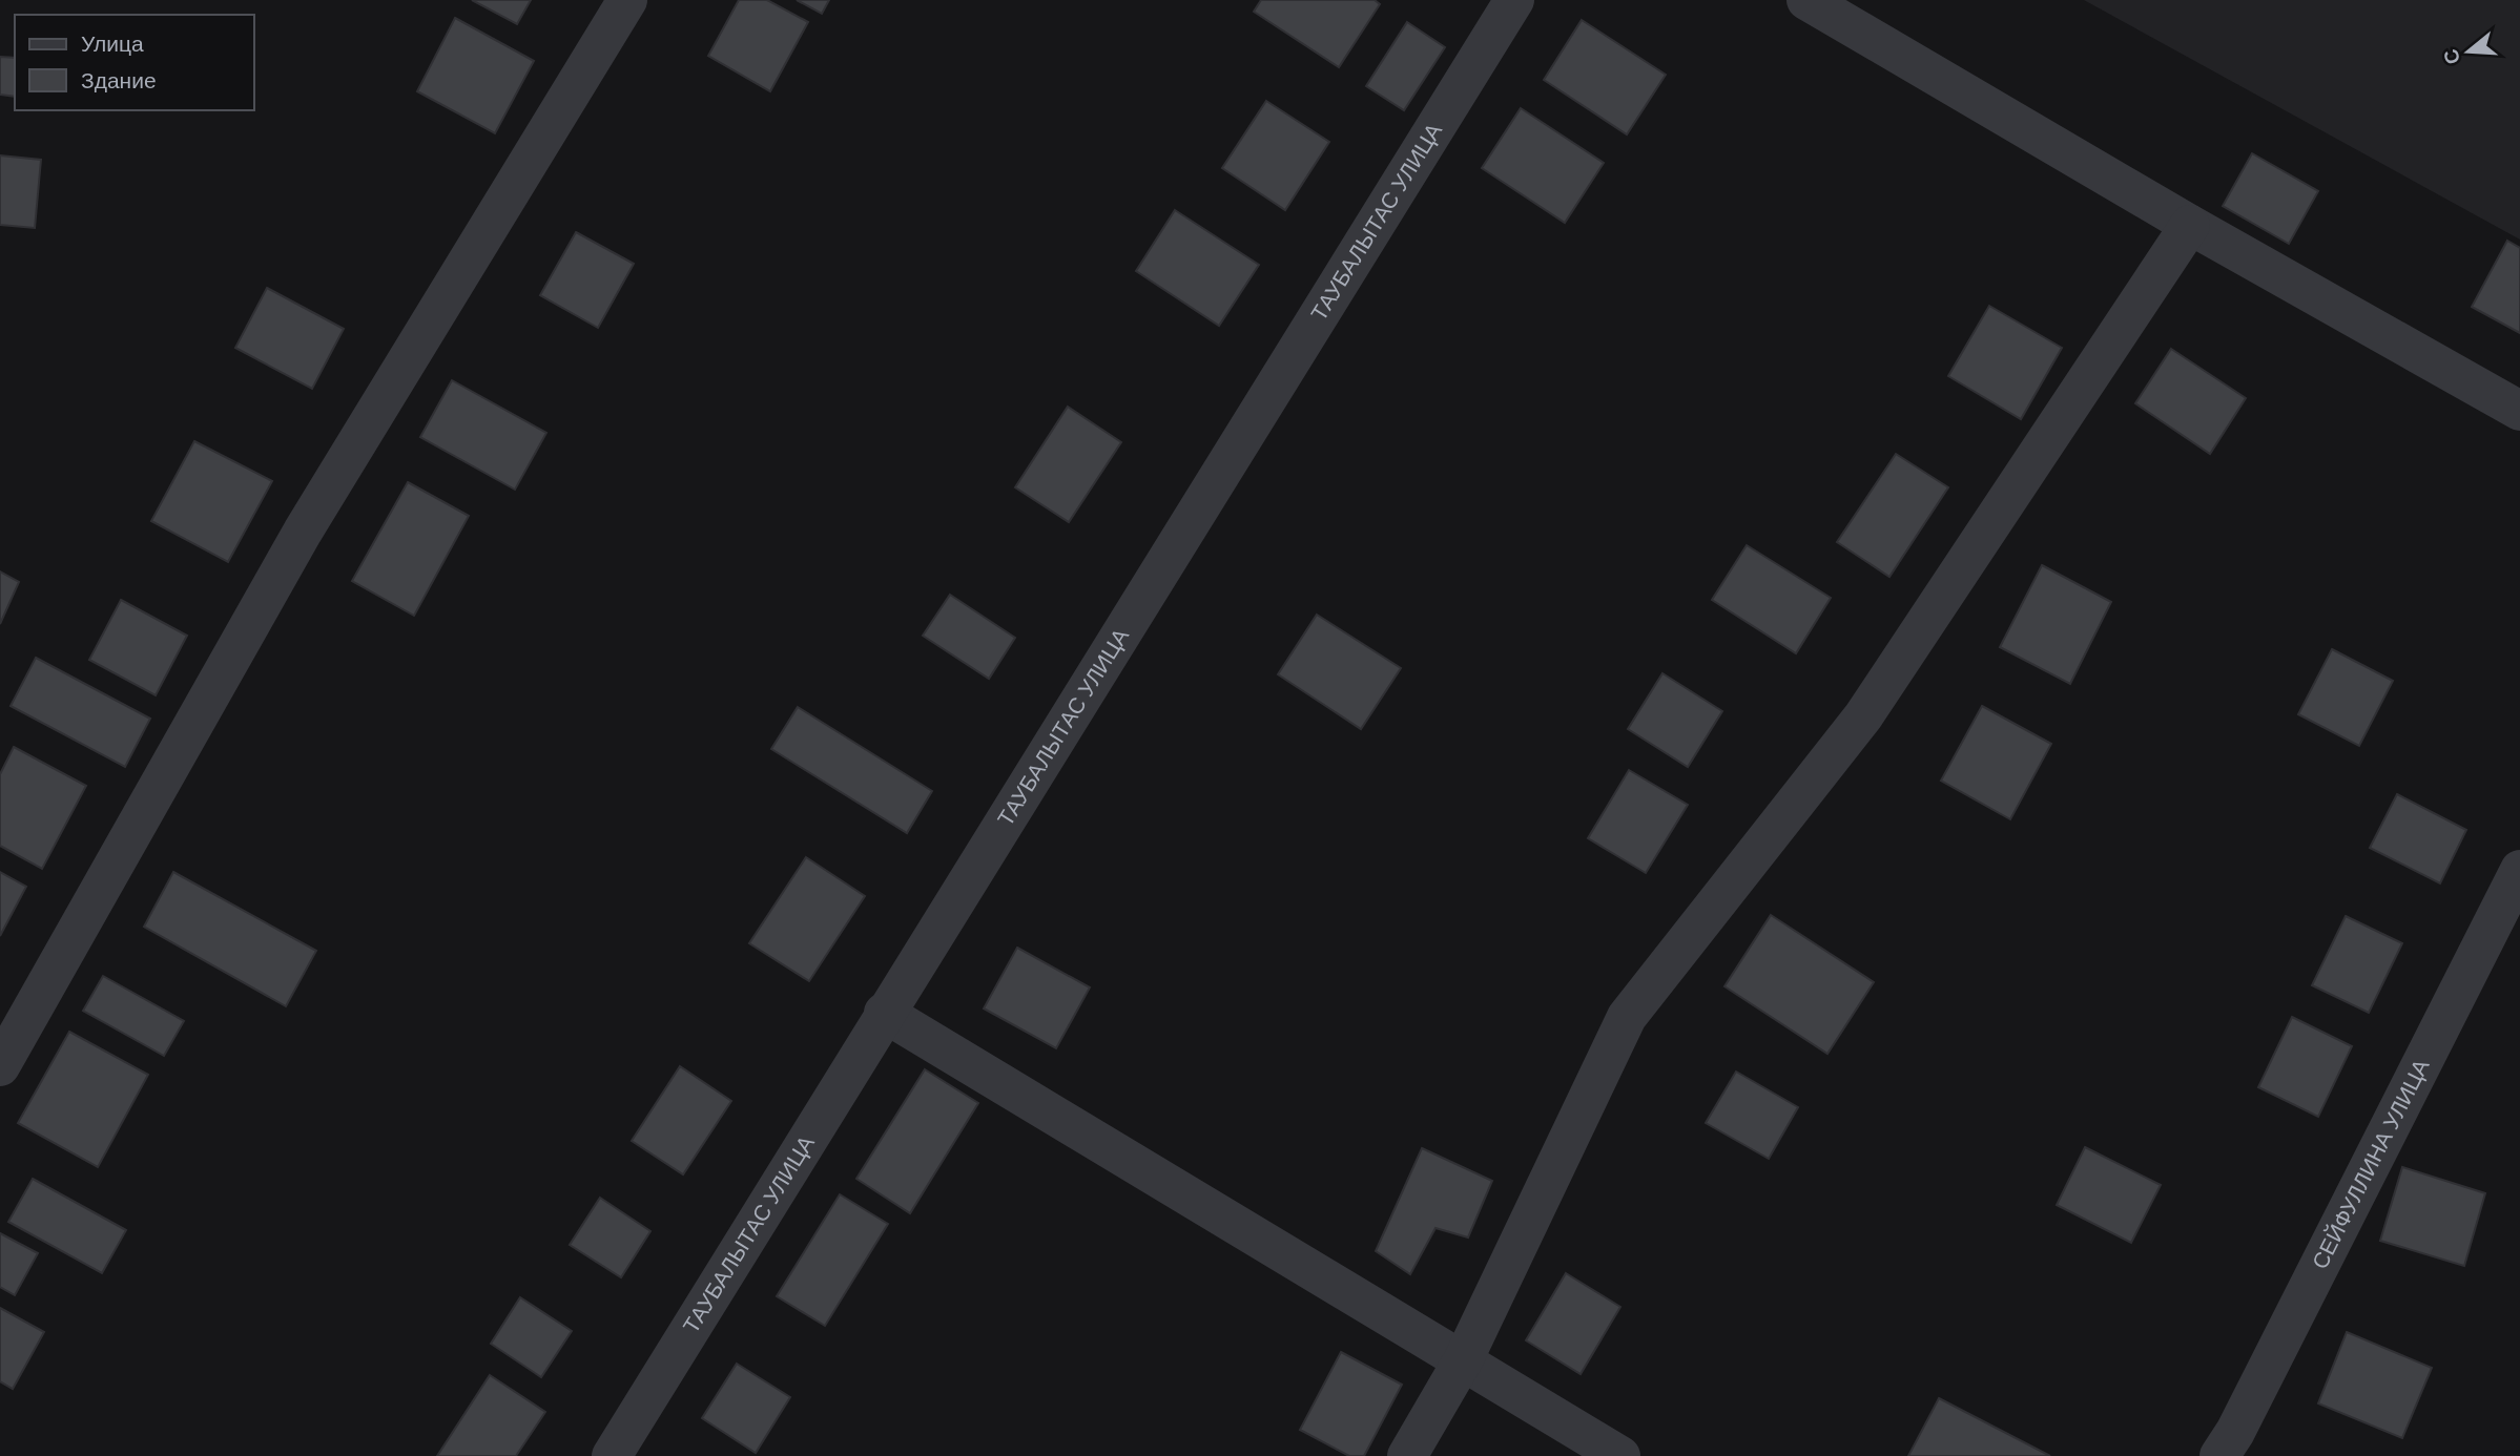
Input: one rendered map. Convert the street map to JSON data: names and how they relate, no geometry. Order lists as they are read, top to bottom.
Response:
{
  "streets": {
    "street": ["ТАУБАЛЫТАС УЛИЦА", "СЕЙФУЛЛИНА УЛИЦА"]
  },
  "legend": ["Улица", "Здание"],
  "north": "left"
}
